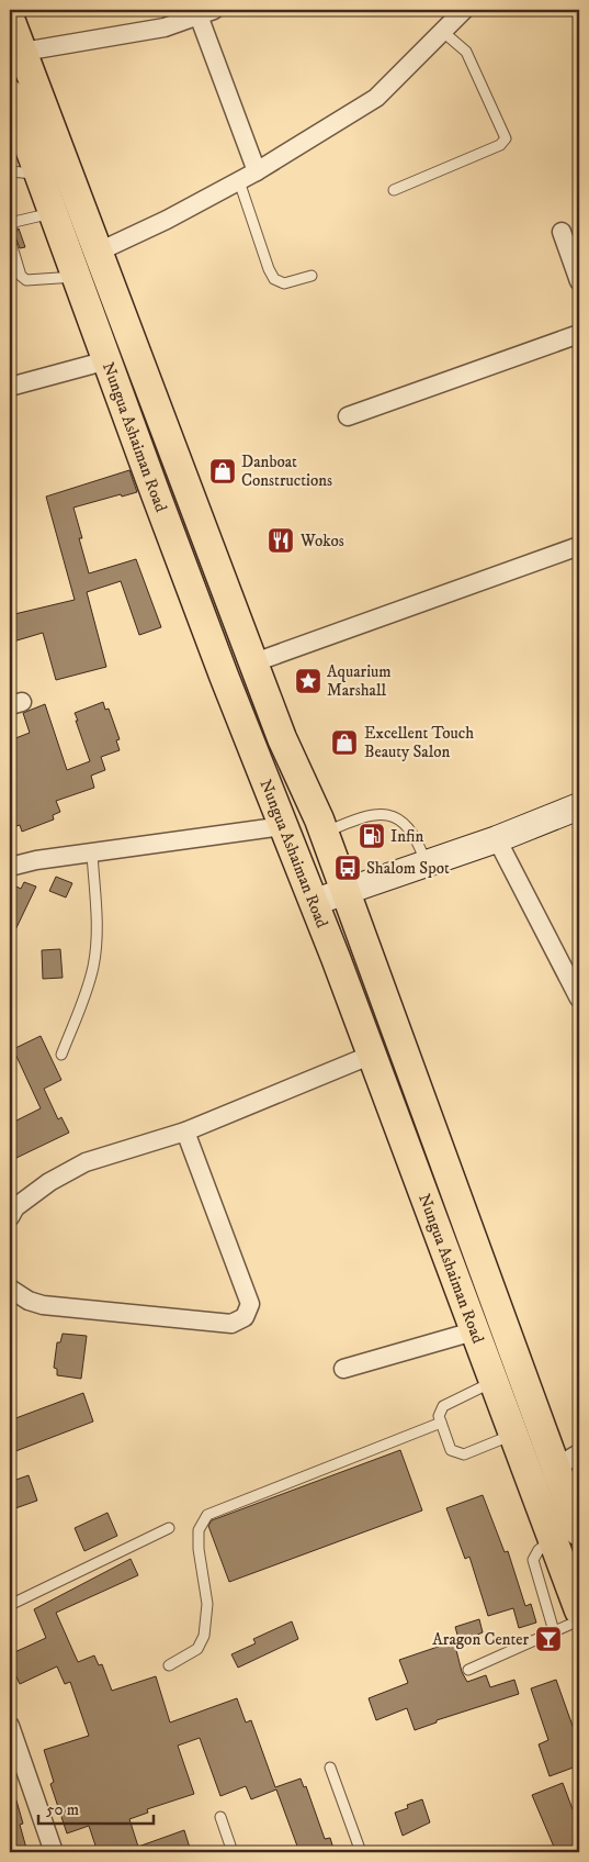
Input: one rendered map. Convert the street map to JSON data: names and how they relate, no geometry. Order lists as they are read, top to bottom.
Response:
{
  "streets": {
    "main road": ["Nungua Ashaiman Road"]
  },
  "places": {
    "shop": ["Danboat Constructions", "Excellent Touch Beauty Salon"],
    "restaurant": ["Wokos"],
    "place": ["Aquarium Marshall"],
    "fuel station": ["Infin"],
    "bus stop": ["Shalom Spot"],
    "bar": ["Aragon Center"]
  },
  "scale_bar": "50 m"
}
